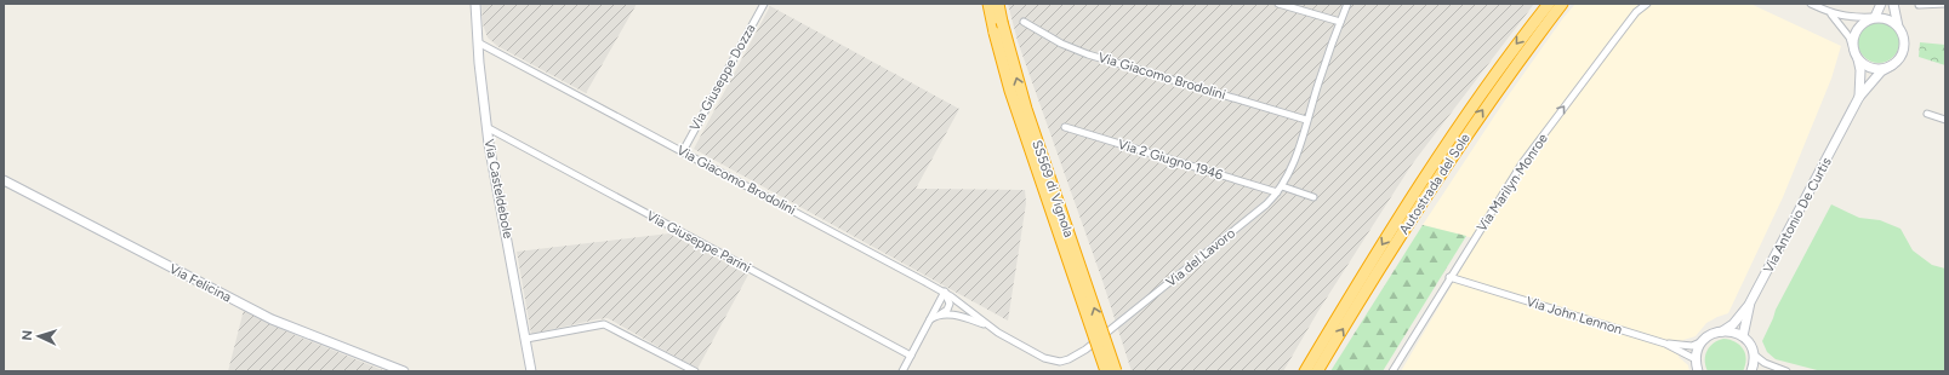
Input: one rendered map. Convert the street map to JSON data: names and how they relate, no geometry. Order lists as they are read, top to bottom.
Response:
{
  "streets": {
    "highway": ["Autostrada del Sole", "SS569 di Vignola"],
    "street": [
      "Via Giacomo Brodolini",
      "Via Giuseppe Dozza",
      "Via 2 Giugno 1946",
      "Via Marilyn Monroe",
      "Via Casteldebole",
      "Via Antonio De Curtis",
      "Via Giuseppe Parini",
      "Via del Lavoro",
      "Via Felicina",
      "Via John Lennon"
    ]
  },
  "crossings": [
    ["Via Giacomo Brodolini", "Via Giuseppe Dozza"],
    ["Via Giacomo Brodolini", "Via Casteldebole"],
    ["Via Giacomo Brodolini", "Via del Lavoro"],
    ["Via 2 Giugno 1946", "Via del Lavoro"],
    ["Via Marilyn Monroe", "Via John Lennon"],
    ["Via Casteldebole", "Via Giuseppe Parini"]
  ],
  "one_way": ["Via Marilyn Monroe"],
  "north": "left"
}
